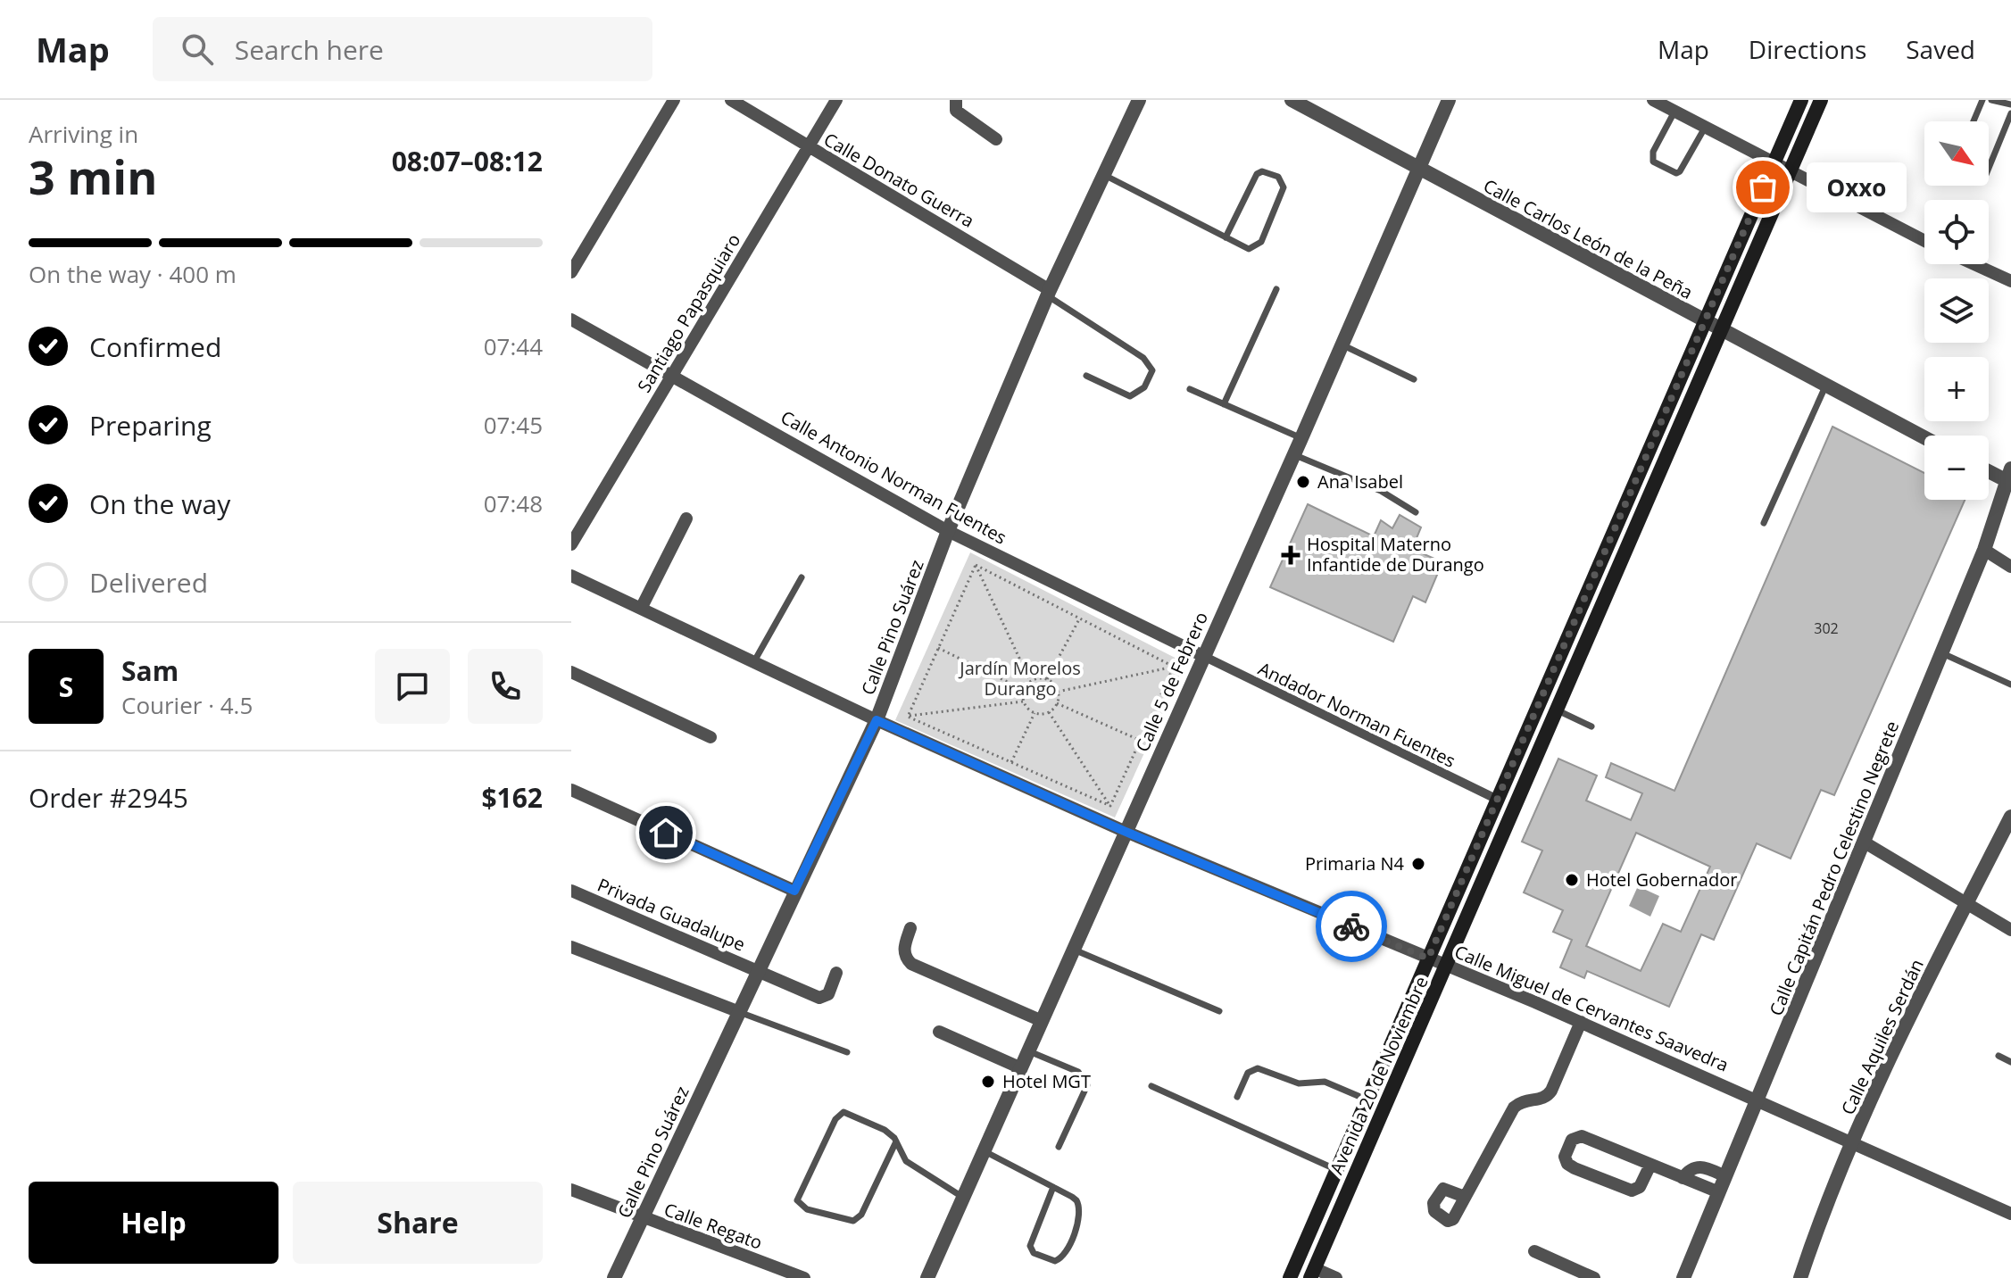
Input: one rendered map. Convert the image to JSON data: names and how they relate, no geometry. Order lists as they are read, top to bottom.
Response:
{
  "streets": {
    "main road": ["Avenida 20 de Noviembre"],
    "street": [
      "Calle Donato Guerra",
      "Calle Carlos León de la Peña",
      "Santiago Papasquiaro",
      "Calle Antonio Norman Fuentes",
      "Calle Pino Suárez",
      "Calle 5 de Febrero",
      "Andador Norman Fuentes",
      "Calle Capitán Pedro Celestino Negrete",
      "Privada Guadalupe",
      "Calle Miguel de Cervantes Saavedra",
      "Calle Aquiles Serdán",
      "Calle Regato"
    ]
  },
  "crossings": [
    ["Calle Donato Guerra", "Santiago Papasquiaro"],
    ["Calle Donato Guerra", "Calle Pino Suárez"],
    ["Calle Carlos León de la Peña", "Calle 5 de Febrero"],
    ["Calle Carlos León de la Peña", "Avenida 20 de Noviembre"],
    ["Santiago Papasquiaro", "Calle Antonio Norman Fuentes"],
    ["Calle Antonio Norman Fuentes", "Calle Pino Suárez"],
    ["Calle Antonio Norman Fuentes", "Calle 5 de Febrero"],
    ["Calle Antonio Norman Fuentes", "Andador Norman Fuentes"],
    ["Calle Pino Suárez", "Privada Guadalupe"],
    ["Calle Pino Suárez", "Calle Miguel de Cervantes Saavedra"],
    ["Calle Pino Suárez", "Calle Regato"],
    ["Calle 5 de Febrero", "Andador Norman Fuentes"],
    ["Calle 5 de Febrero", "Calle Miguel de Cervantes Saavedra"],
    ["Andador Norman Fuentes", "Avenida 20 de Noviembre"],
    ["Calle Capitán Pedro Celestino Negrete", "Calle Miguel de Cervantes Saavedra"],
    ["Calle Miguel de Cervantes Saavedra", "Calle Aquiles Serdán"],
    ["Calle Miguel de Cervantes Saavedra", "Avenida 20 de Noviembre"]
  ],
  "parks": ["Jardín Morelos Durango"],
  "places": {
    "other": [
      "Oxxo",
      "Ana Isabel",
      "Primaria N4",
      "Hotel Gobernador",
      "Hotel MGT"
    ],
    "health": ["Hospital Materno Infantide de Durango"]
  },
  "house_numbers": ["302"],
  "north": "bottom right",
  "page": {
    "header": "Map",
    "search": "Search here",
    "nav": ["Map", "Directions", "Saved"],
    "heading": ["3 min", "Arriving in", "08:07–08:12"],
    "panel": [
      "Sam",
      "Courier · 4.5",
      "Order #2945",
      "$162"
    ],
    "map_buttons": ["+", "−"],
    "bubble": "Oxxo",
    "bar": "On the way · 400 m",
    "list": [
      ["Confirmed", "07:44"],
      ["Preparing", "07:45"],
      ["On the way", "07:48"],
      "Delivered"
    ],
    "round": "S",
    "buttons": ["Help", "Share"]
  }
}
